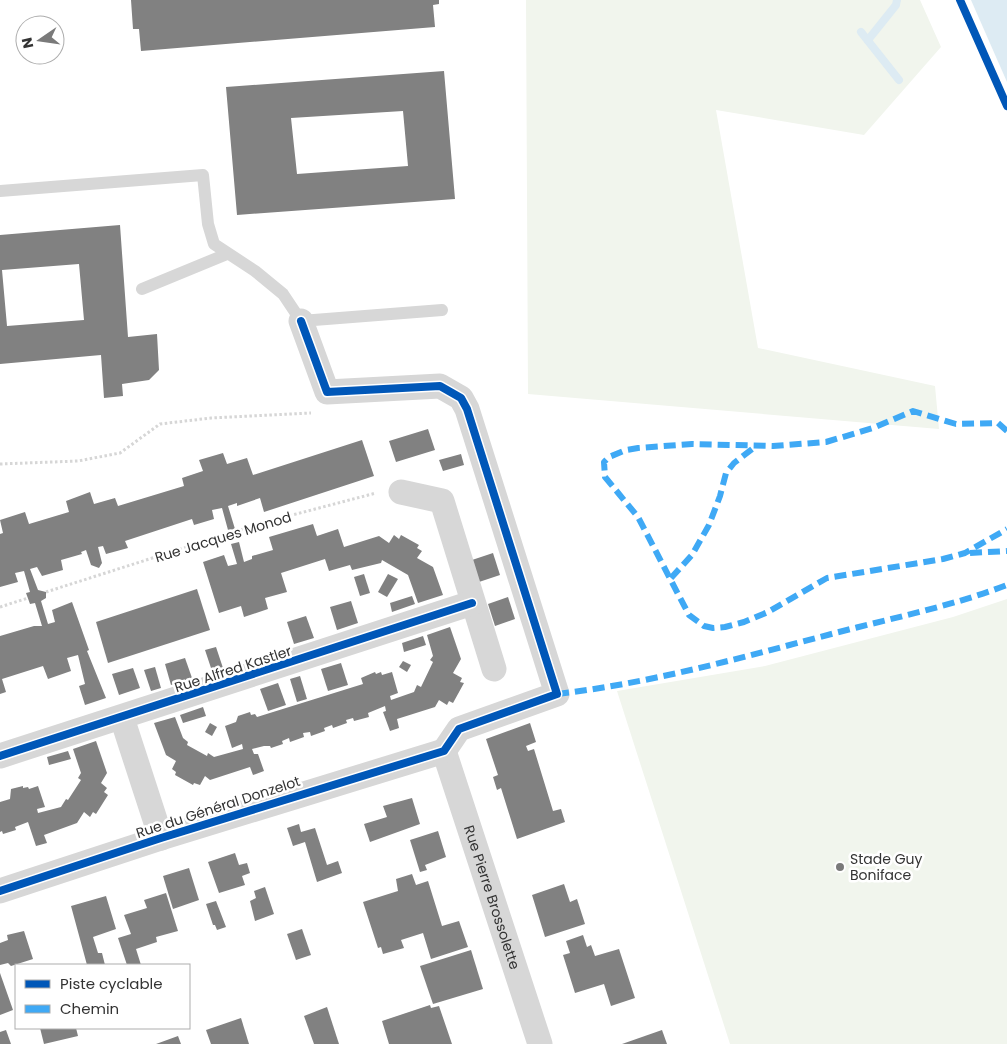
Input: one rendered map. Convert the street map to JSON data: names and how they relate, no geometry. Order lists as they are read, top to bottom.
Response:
{
  "streets": {
    "street": ["Rue Alfred Kastler", "Rue du Général Donzelot", "Rue Pierre Brossolette"],
    "path": ["Rue Jacques Monod"]
  },
  "crossings": [
    ["Rue du Général Donzelot", "Rue Pierre Brossolette"]
  ],
  "places": ["Stade Guy Boniface"],
  "legend": ["Piste cyclable", "Chemin"],
  "north": "left"
}
